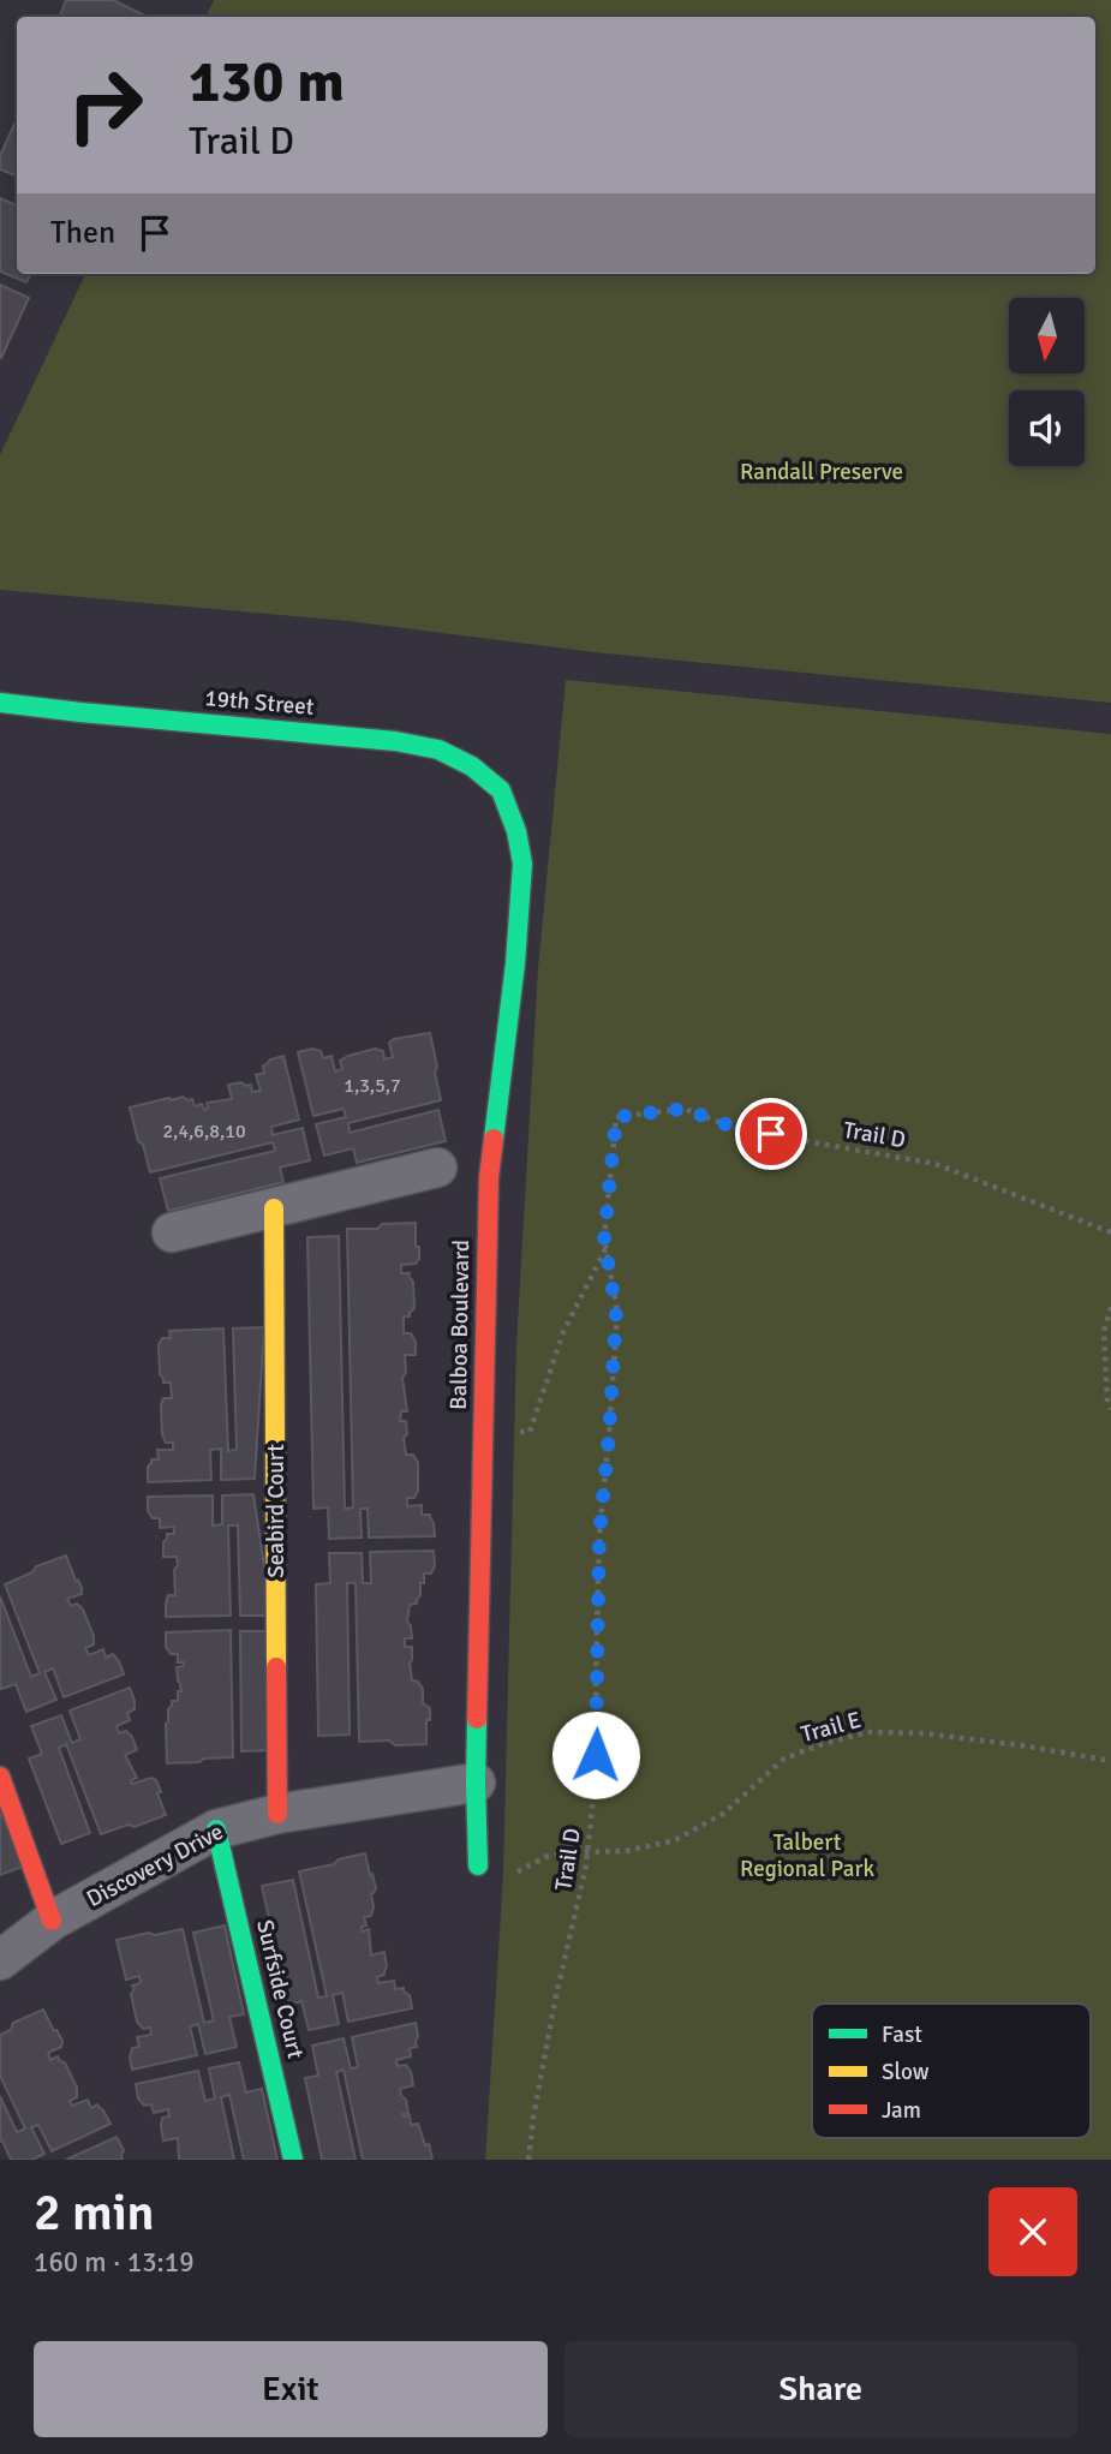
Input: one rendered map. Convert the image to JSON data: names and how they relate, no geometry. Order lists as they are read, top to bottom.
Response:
{
  "streets": {
    "street": [
      "19th Street",
      "Balboa Boulevard",
      "Seabird Court",
      "Discovery Drive",
      "Surfside Court"
    ],
    "path": ["Trail D", "Trail E"]
  },
  "crossings": [
    ["19th Street", "Balboa Boulevard"],
    ["Trail D", "Trail E"],
    ["Balboa Boulevard", "Discovery Drive"],
    ["Seabird Court", "Discovery Drive"],
    ["Discovery Drive", "Surfside Court"]
  ],
  "parks": ["Randall Preserve", "Talbert Regional Park"],
  "house_numbers": ["1,3,5,7", "2,4,6,8,10"],
  "legend": ["Fast", "Slow", "Jam"],
  "north": "bottom",
  "page": {
    "turn": ["130 m", "Trail D"],
    "then": "Then",
    "heading": ["2 min", "160 m · 13:19"],
    "buttons": ["Exit", "Share"]
  }
}
